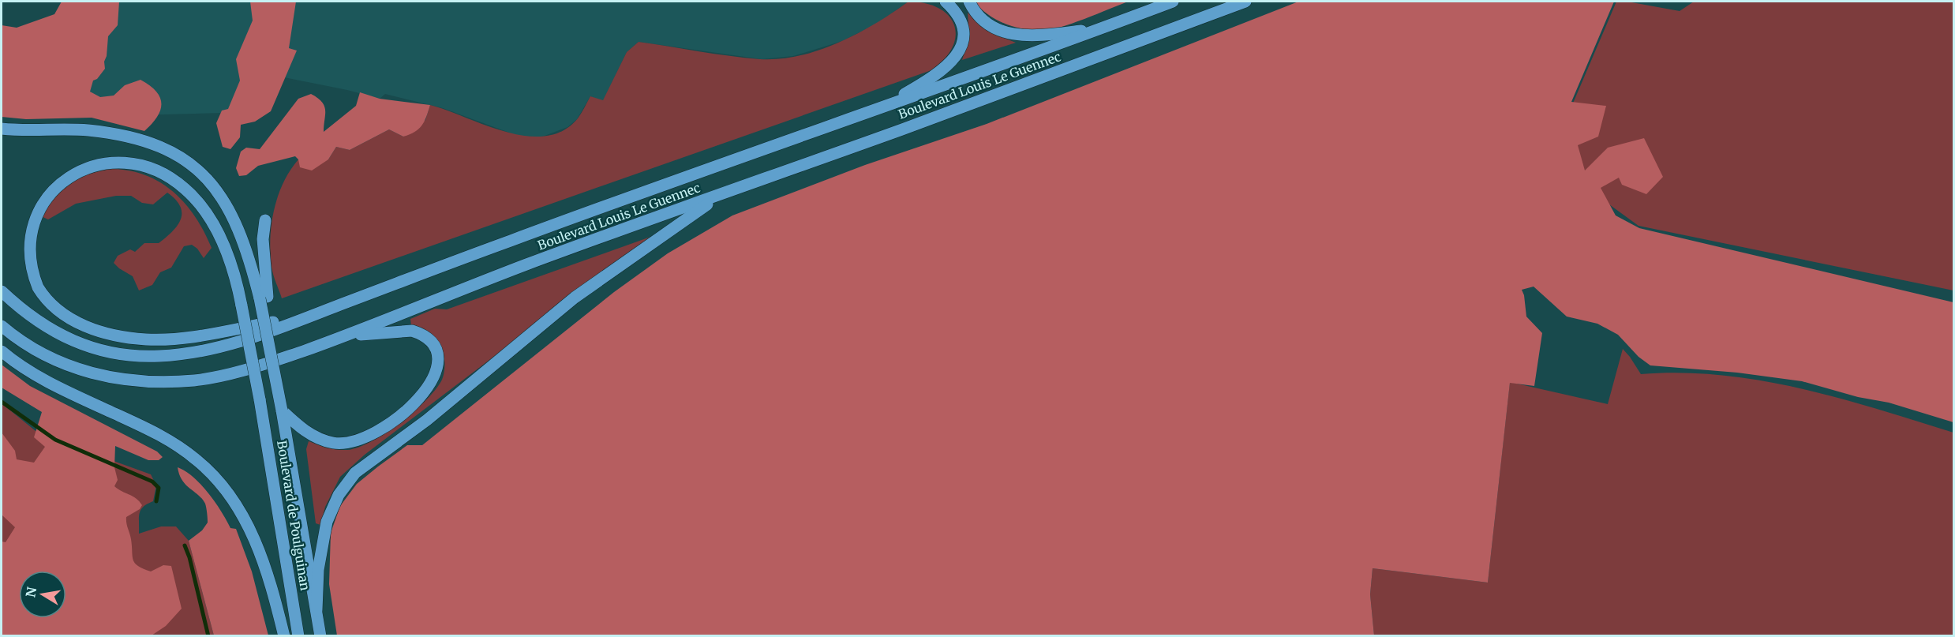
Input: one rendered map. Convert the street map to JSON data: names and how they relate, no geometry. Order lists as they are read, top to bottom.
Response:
{
  "streets": {
    "main road": ["Boulevard Louis Le Guennec", "Boulevard de Poulguinan"]
  },
  "crossings": [
    ["Boulevard Louis Le Guennec", "Boulevard de Poulguinan"]
  ],
  "north": "left"
}
